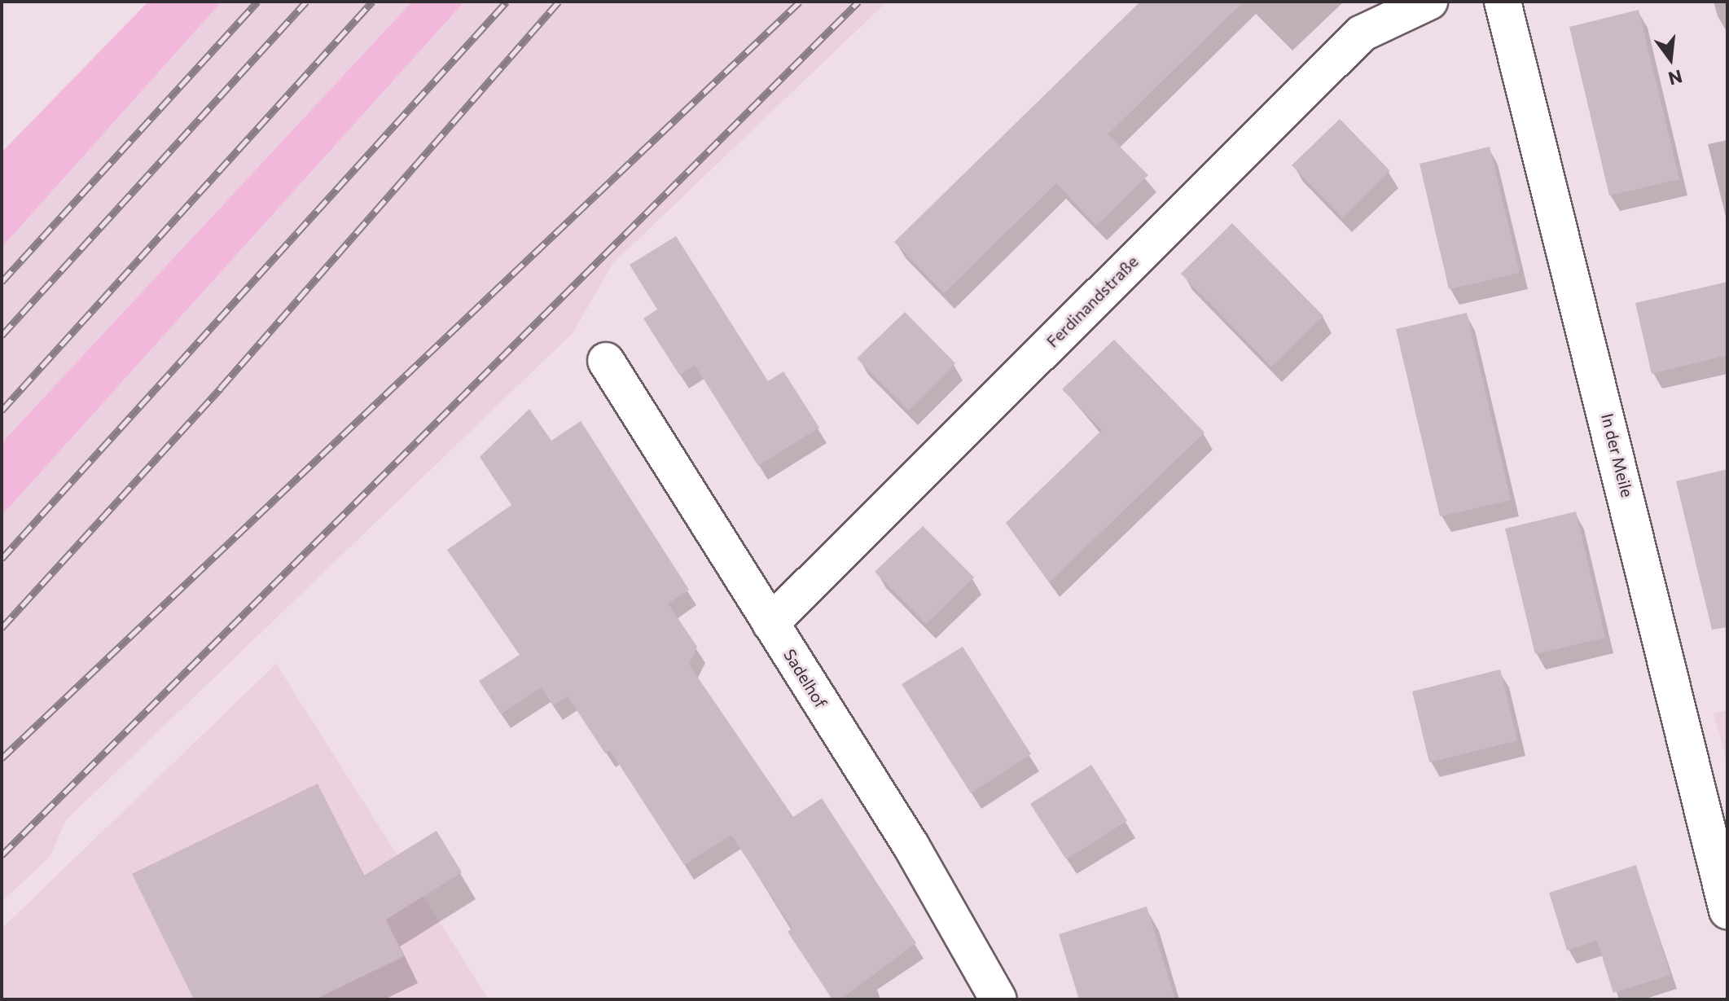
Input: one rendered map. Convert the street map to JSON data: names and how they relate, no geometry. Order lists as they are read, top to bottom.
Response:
{
  "streets": {
    "street": ["Ferdinandstraße", "In der Meile", "Sadelhof"]
  },
  "crossings": [
    ["Ferdinandstraße", "Sadelhof"]
  ],
  "north": "bottom"
}
